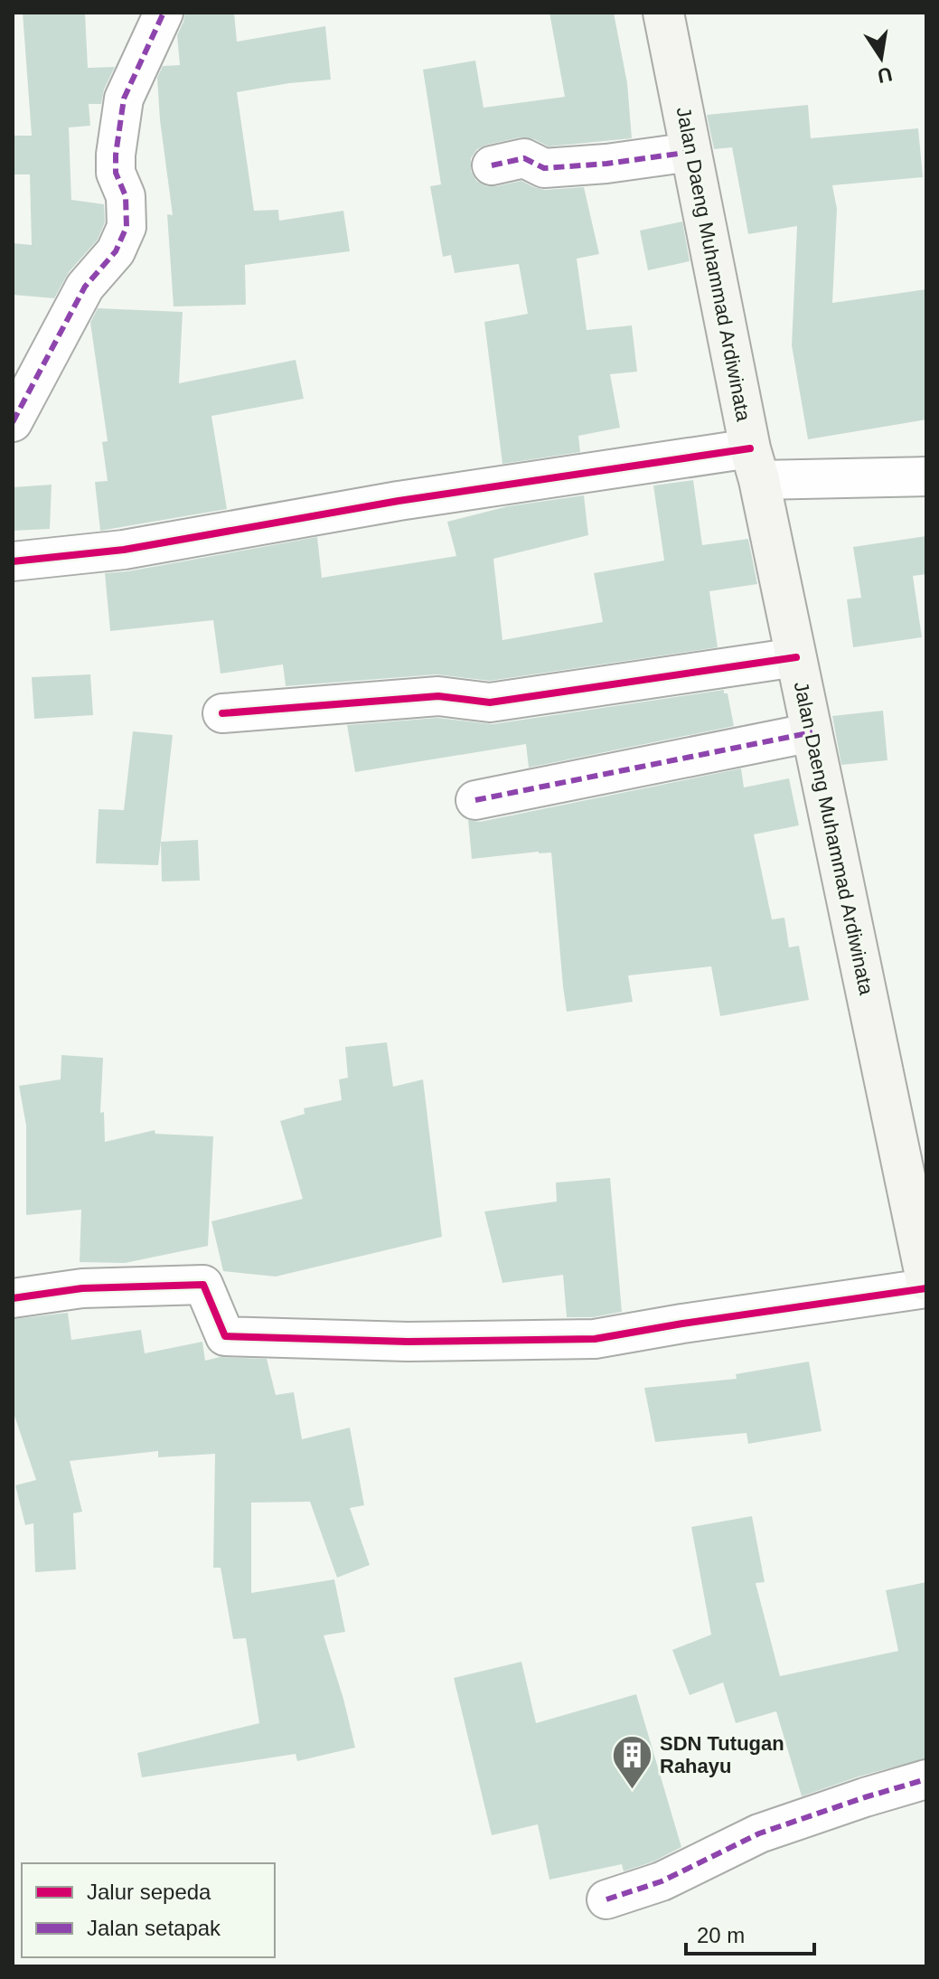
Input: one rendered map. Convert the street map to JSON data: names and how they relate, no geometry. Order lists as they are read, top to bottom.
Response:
{
  "streets": {
    "main road": ["Jalan Daeng Muhammad Ardiwinata"]
  },
  "places": {
    "building": ["SDN Tutugan Rahayu"]
  },
  "legend": ["Jalur sepeda", "Jalan setapak"],
  "scale_bar": "20 m",
  "north": "bottom"
}
